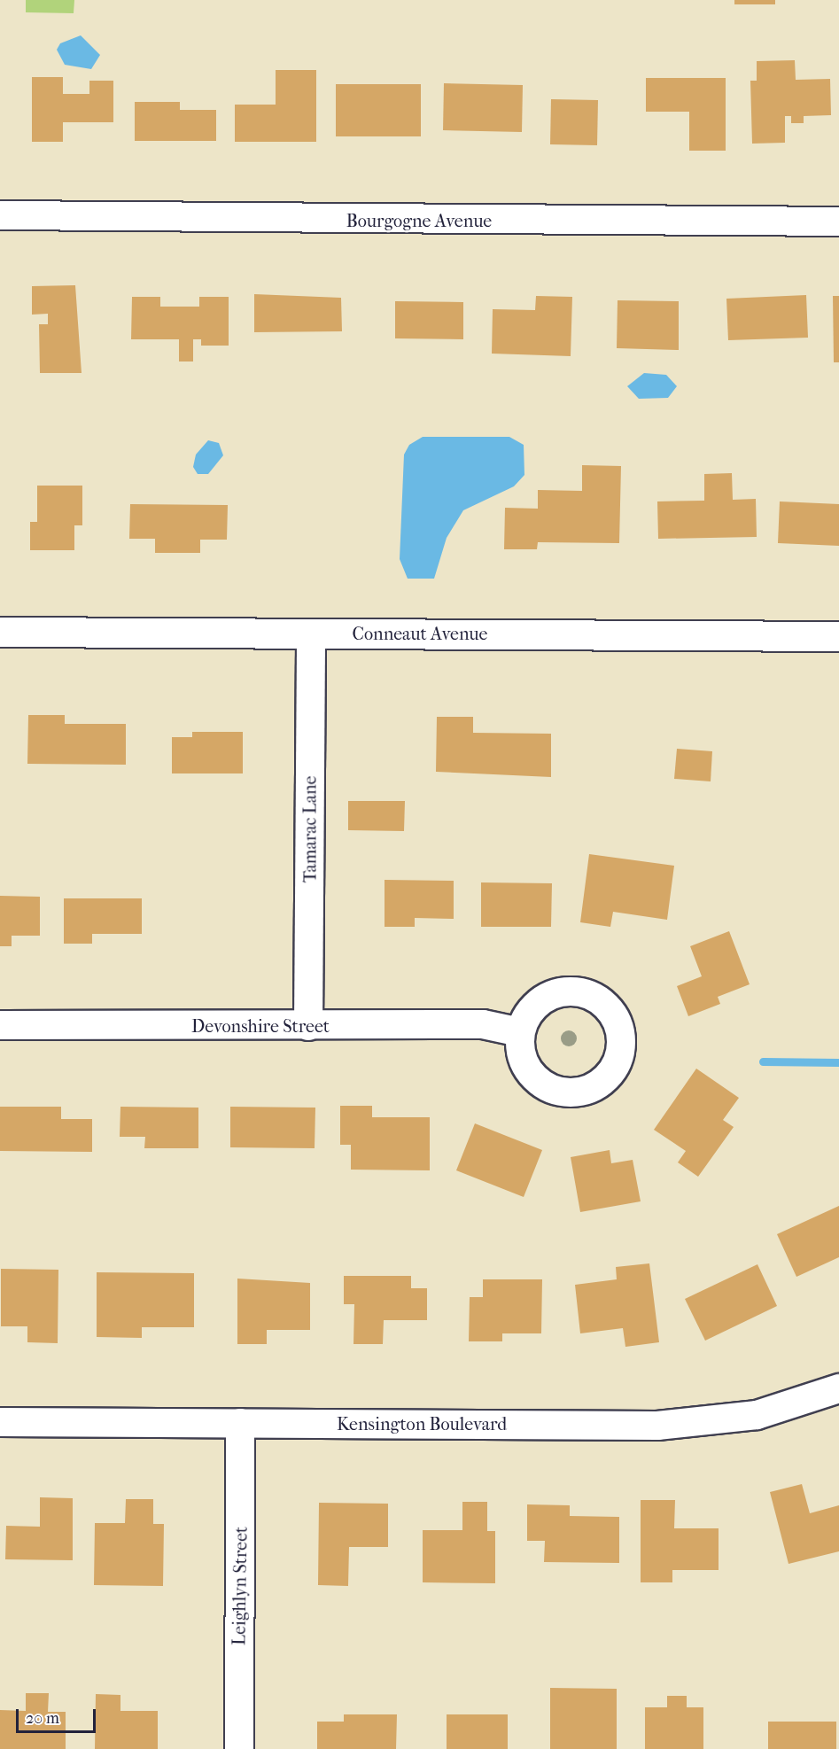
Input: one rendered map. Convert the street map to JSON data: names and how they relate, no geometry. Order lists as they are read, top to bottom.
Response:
{
  "streets": {
    "street": [
      "Bourgogne Avenue",
      "Conneaut Avenue",
      "Tamarac Lane",
      "Devonshire Street",
      "Kensington Boulevard",
      "Leighlyn Street"
    ]
  },
  "crossings": [
    ["Conneaut Avenue", "Tamarac Lane"],
    ["Tamarac Lane", "Devonshire Street"],
    ["Kensington Boulevard", "Leighlyn Street"]
  ],
  "scale_bar": "20 m"
}
